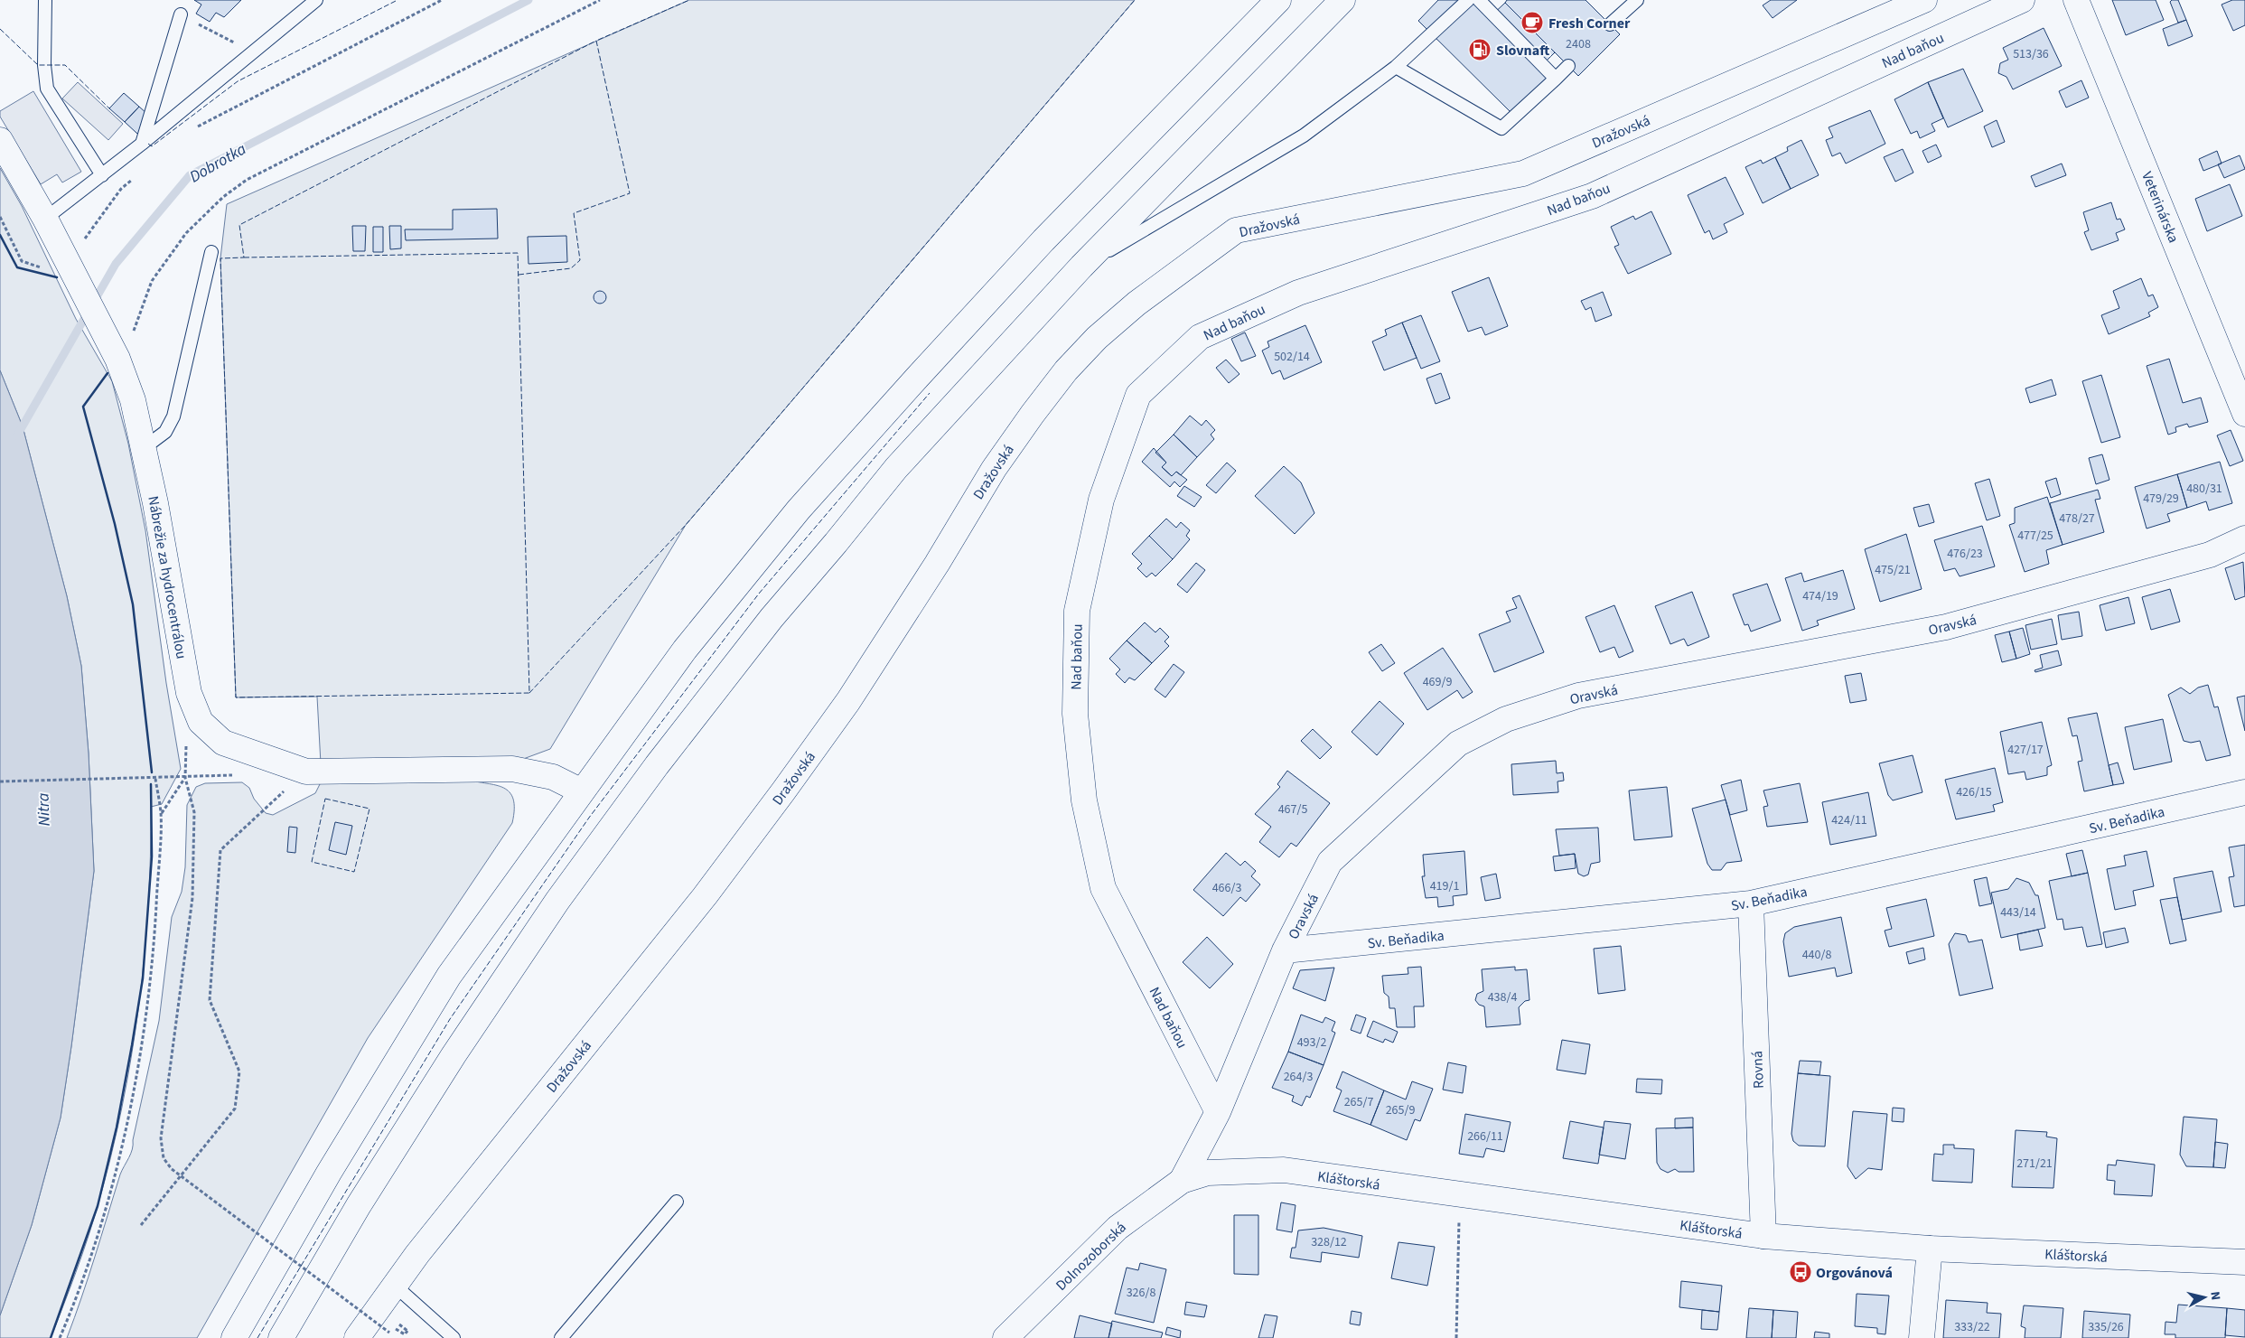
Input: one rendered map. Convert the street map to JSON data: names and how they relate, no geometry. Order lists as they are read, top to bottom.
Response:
{
  "streets": {
    "street": [
      "Nad baňou",
      "Dražovská",
      "Veterinárska",
      "Nábrežie za hydrocentrálou",
      "Oravská",
      "Sv. Beňadika",
      "Rovná",
      "Kláštorská",
      "Dolnozoborská"
    ]
  },
  "crossings": [
    ["Nad baňou", "Oravská"],
    ["Oravská", "Sv. Beňadika"],
    ["Oravská", "Kláštorská"],
    ["Oravská", "Dolnozoborská"],
    ["Sv. Beňadika", "Rovná"],
    ["Rovná", "Kláštorská"],
    ["Kláštorská", "Dolnozoborská"]
  ],
  "water": ["Dobrotka", "Nitra"],
  "places": {
    "cafe": ["Fresh Corner"],
    "fuel station": ["Slovnaft"],
    "bus stop": ["Orgovánová"]
  },
  "house_numbers": [
    "2408",
    "513/36",
    "502/14",
    "480/31",
    "479/29",
    "478/27",
    "477/25",
    "476/23",
    "475/21",
    "474/19",
    "469/9",
    "427/17",
    "426/15",
    "467/5",
    "424/11",
    "419/1",
    "466/3",
    "443/14",
    "440/8",
    "438/4",
    "493/2",
    "264/3",
    "265/7",
    "265/9",
    "266/11",
    "271/21",
    "328/12",
    "326/8",
    "333/22",
    "335/26"
  ],
  "north": "right"
}
